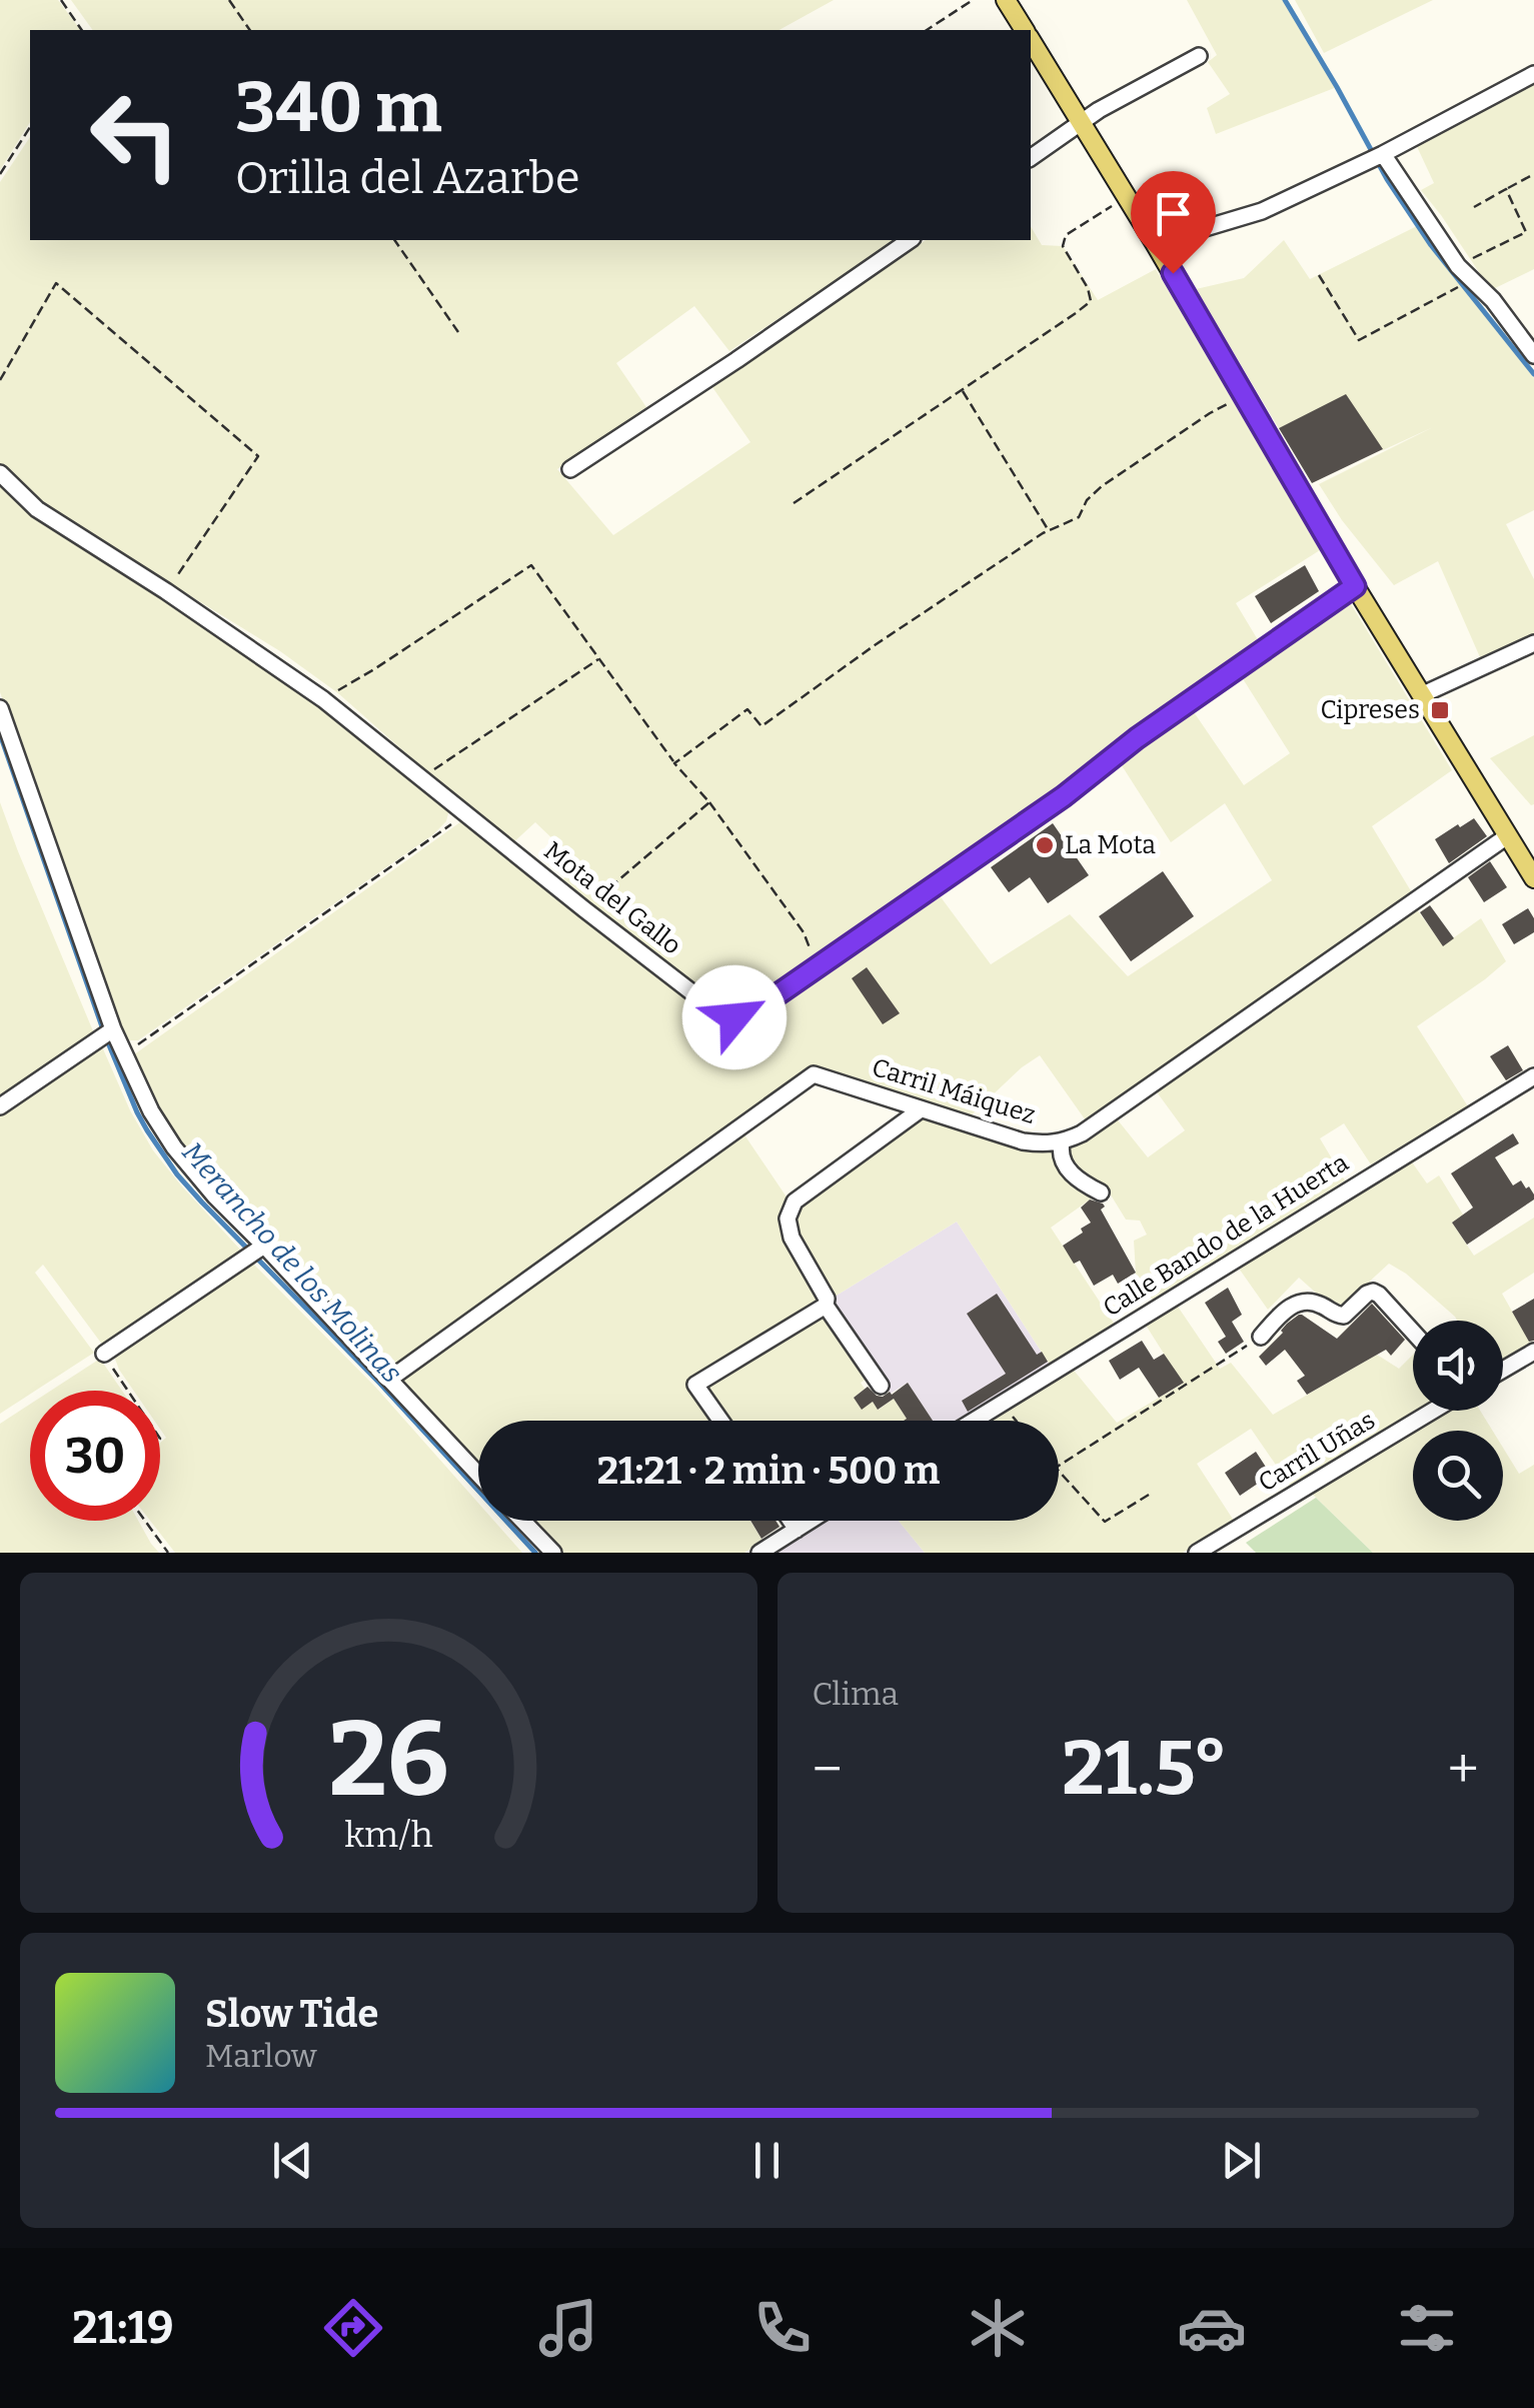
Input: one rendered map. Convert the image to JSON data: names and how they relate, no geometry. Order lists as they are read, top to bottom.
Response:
{
  "streets": {
    "street": [
      "Mota del Gallo",
      "Carril Máiquez",
      "Calle Bando de la Huerta",
      "Carril Uñas"
    ]
  },
  "water": ["Merancho de los Molinas"],
  "places": {
    "transit": ["Cipreses"],
    "other": ["La Mota"]
  },
  "page": {
    "turn": ["340 m", "Orilla del Azarbe"],
    "limit": "30",
    "trip": "21:21 · 2 min · 500 m",
    "tile": "Clima",
    "heat": ["−", "21.5°", "+"],
    "song": ["Slow Tide", "Marlow"],
    "tabs": "21:19",
    "gauge": ["26", "km/h"]
  }
}
